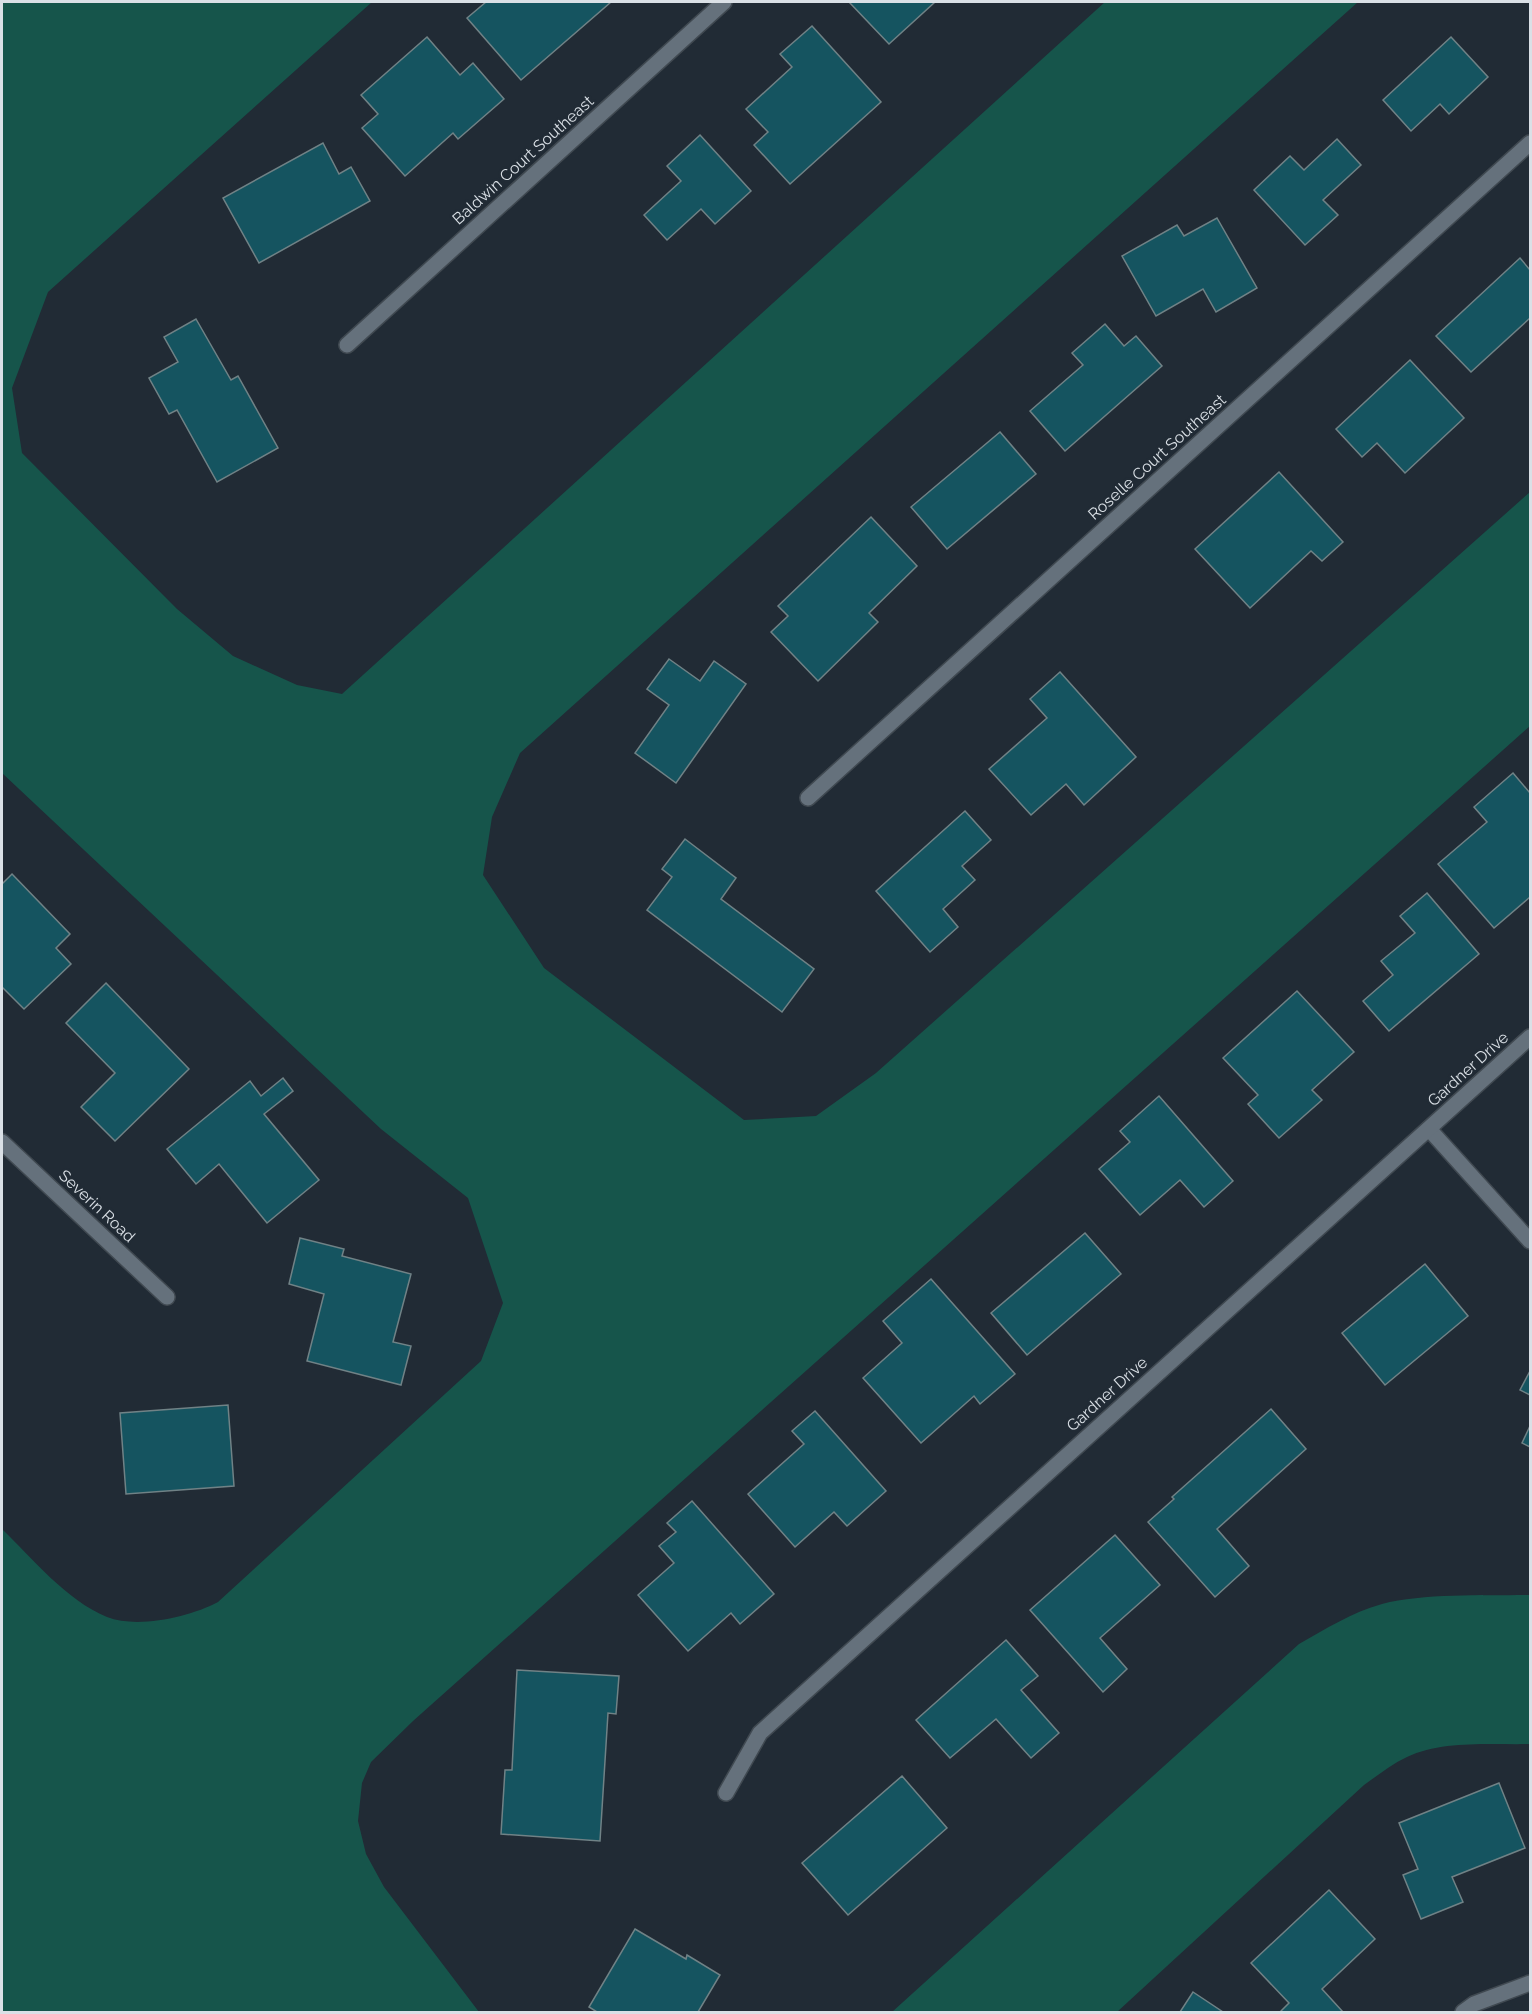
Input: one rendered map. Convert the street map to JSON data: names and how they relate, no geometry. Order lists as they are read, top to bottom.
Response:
{
  "streets": {
    "street": [
      "Baldwin Court Southeast",
      "Roselle Court Southeast",
      "Gardner Drive",
      "Severin Road"
    ]
  }
}
